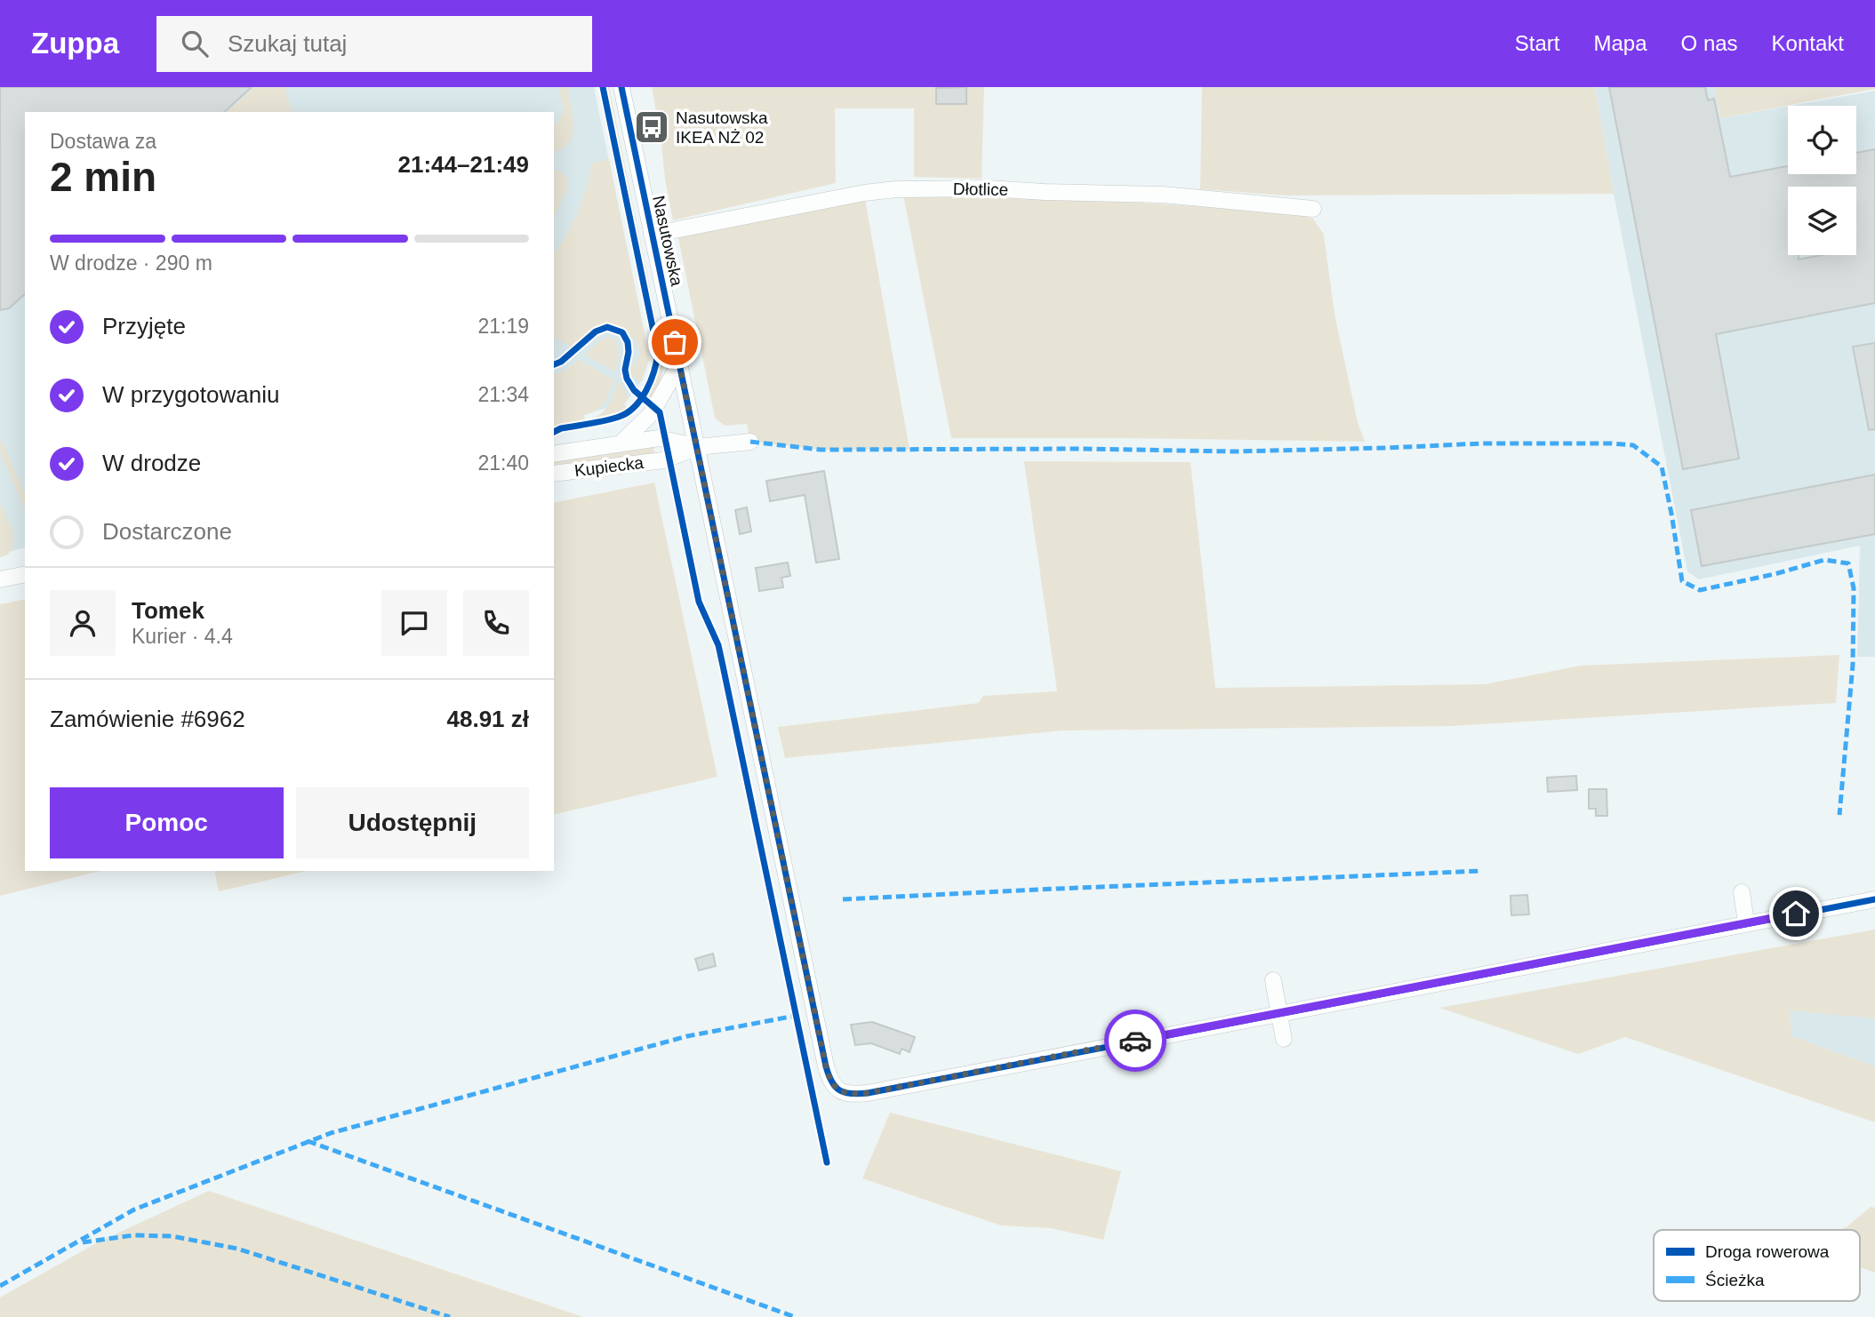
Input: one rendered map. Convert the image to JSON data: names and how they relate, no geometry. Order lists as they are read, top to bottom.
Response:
{
  "streets": {
    "street": ["Dłotlice", "Nasutowska", "Kupiecka"]
  },
  "crossings": [
    ["Dłotlice", "Nasutowska"],
    ["Nasutowska", "Kupiecka"]
  ],
  "places": {
    "bus stop": ["Nasutowska IKEA NŻ 02"]
  },
  "legend": ["Droga rowerowa", "Ścieżka"],
  "page": {
    "header": "Zuppa",
    "search": "Szukaj tutaj",
    "nav": [
      "Start",
      "Mapa",
      "O nas",
      "Kontakt"
    ],
    "heading": ["2 min", "Dostawa za", "21:44–21:49"],
    "panel": [
      "Tomek",
      "Kurier · 4.4",
      "Zamówienie #6962",
      "48.91 zł"
    ],
    "bar": "W drodze · 290 m",
    "list": [
      ["Przyjęte", "21:19"],
      ["W przygotowaniu", "21:34"],
      ["W drodze", "21:40"],
      "Dostarczone"
    ],
    "buttons": ["Pomoc", "Udostępnij"]
  }
}
